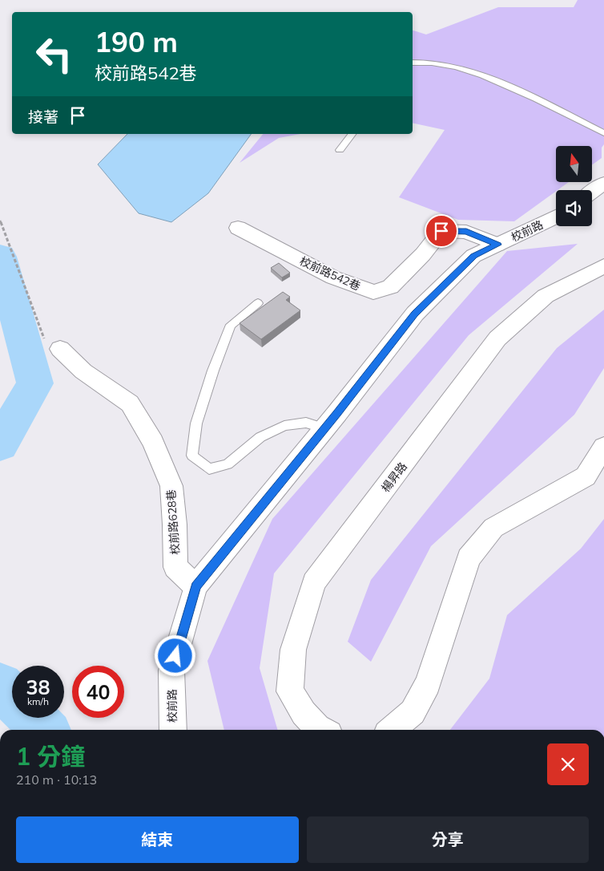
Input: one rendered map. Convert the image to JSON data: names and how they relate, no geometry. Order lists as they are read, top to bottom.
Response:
{
  "streets": {
    "street": [
      "校前路",
      "校前路542巷",
      "楊昇路",
      "校前路628巷"
    ]
  },
  "crossings": [
    ["校前路", "校前路542巷"],
    ["校前路", "校前路628巷"]
  ],
  "north": "top",
  "page": {
    "turn": ["190 m", "校前路542巷"],
    "then": "接著",
    "speed": "38 km/h",
    "limit": "40",
    "heading": ["1 分鐘", "210 m · 10:13"],
    "buttons": ["結束", "分享"]
  }
}
